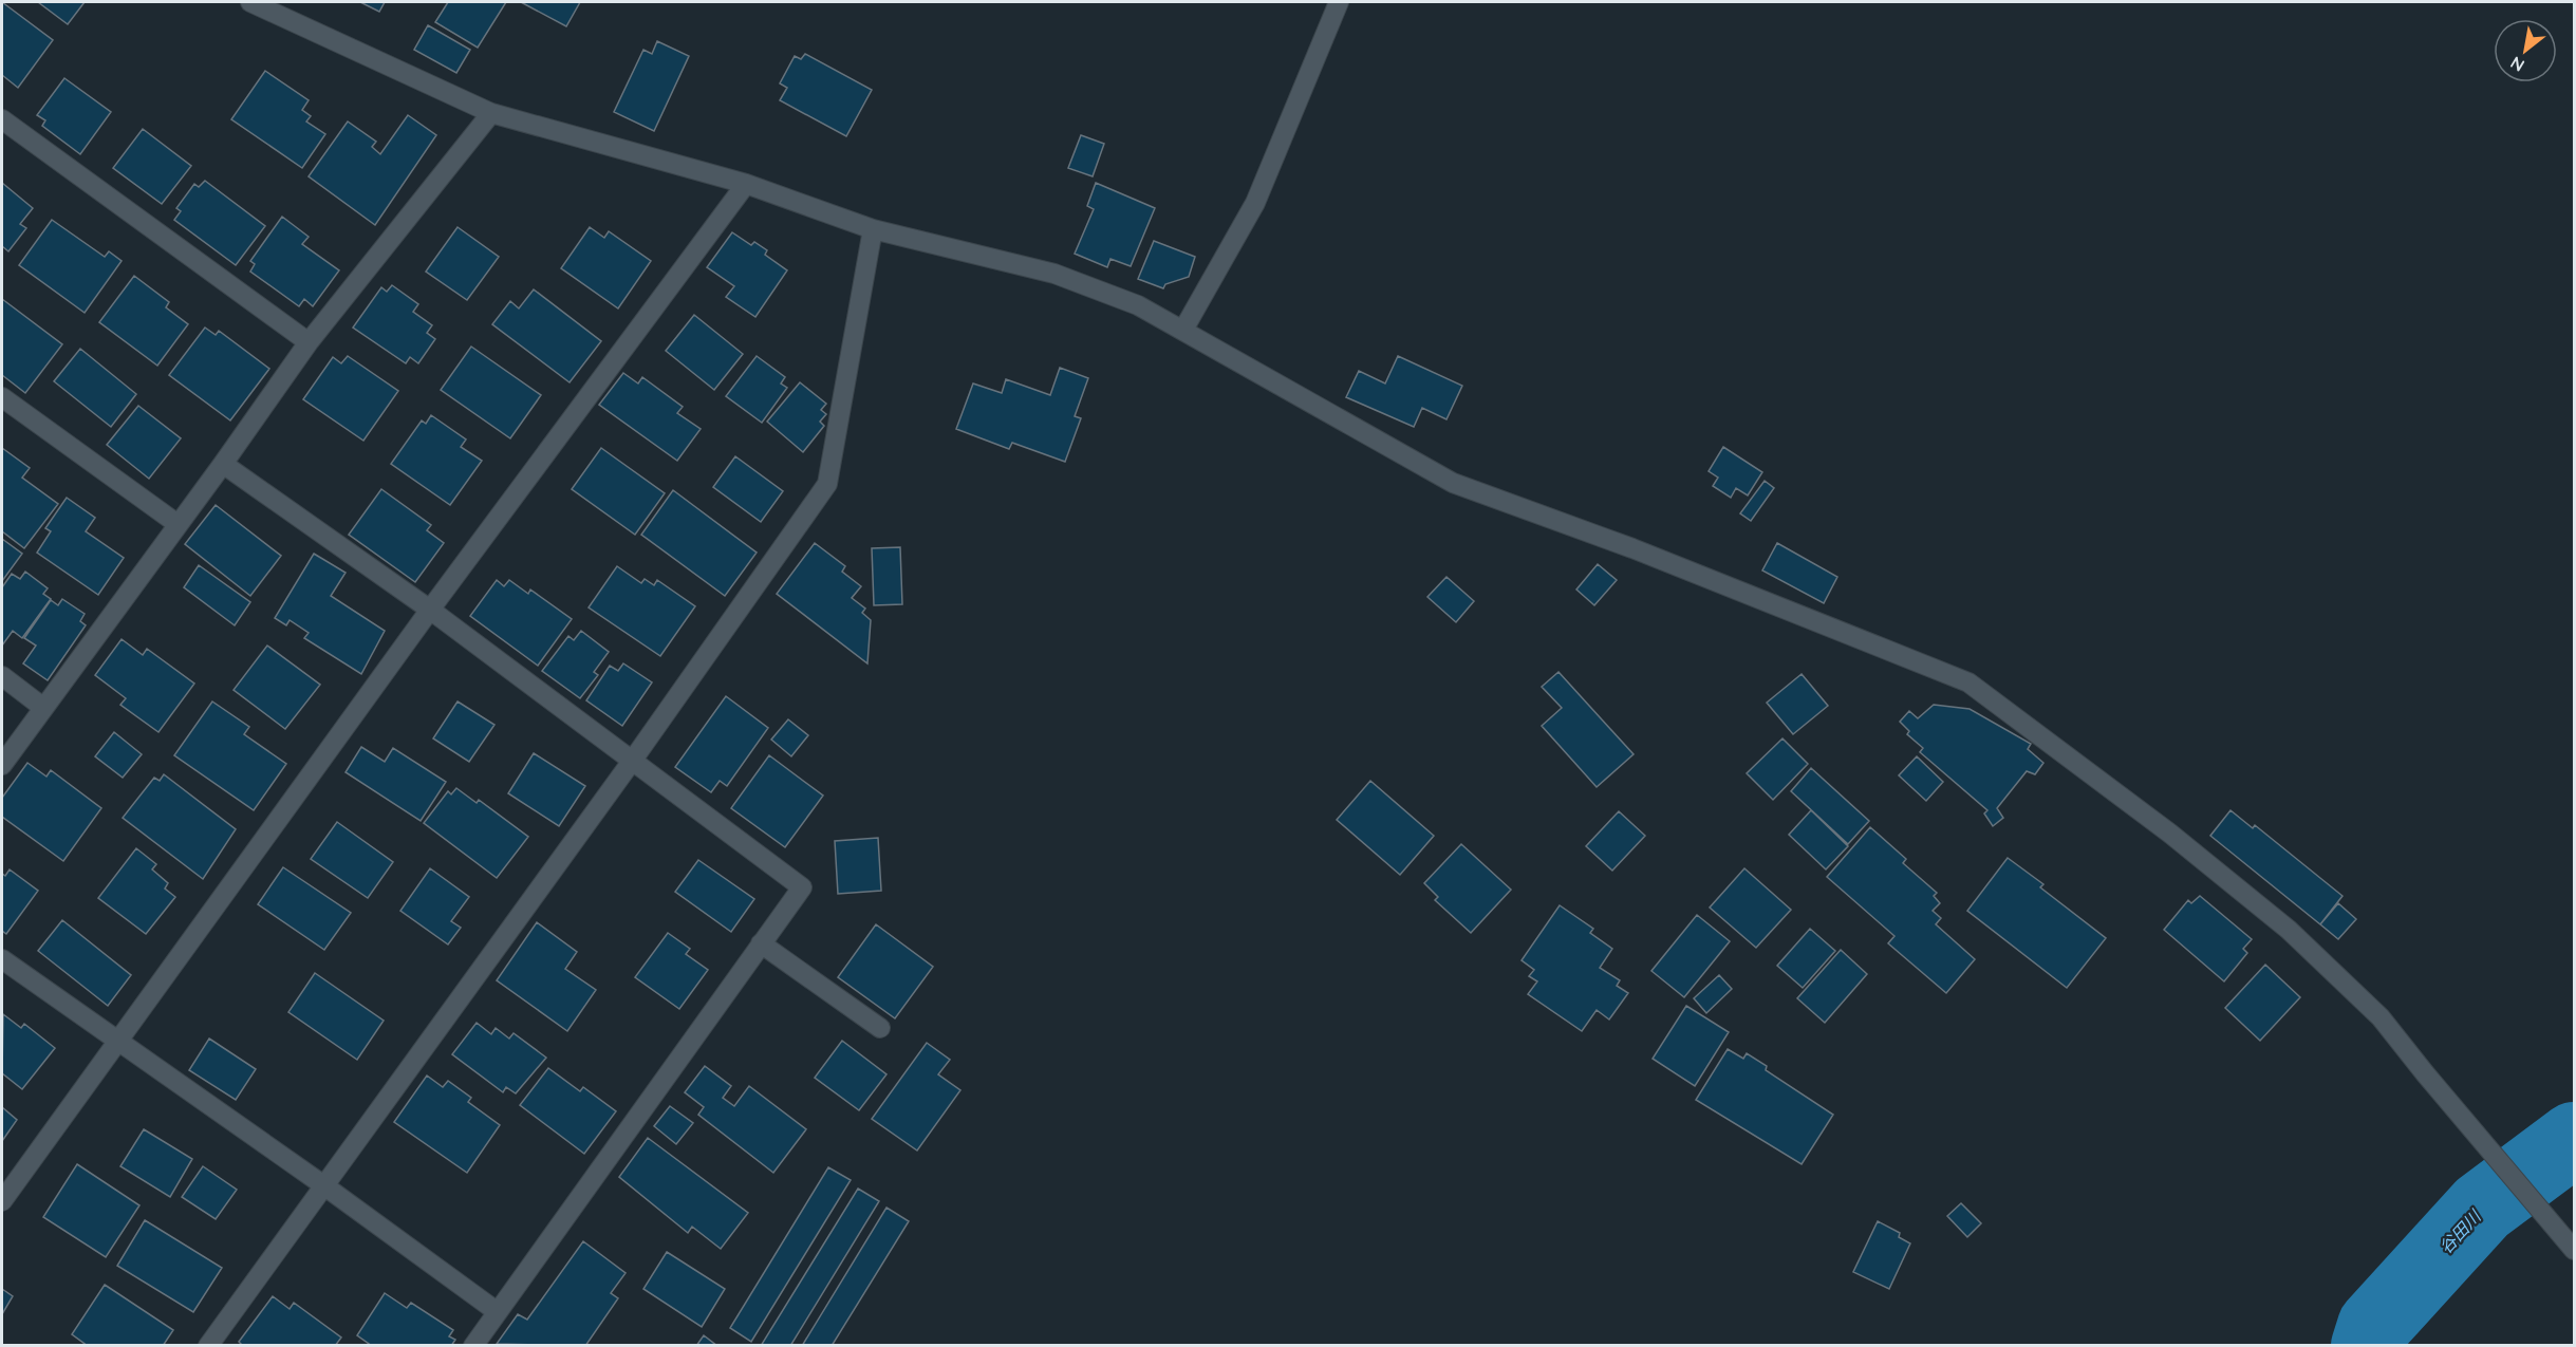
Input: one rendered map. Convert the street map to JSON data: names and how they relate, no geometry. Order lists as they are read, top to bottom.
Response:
{
  "water": ["谷田川"],
  "north": "bottom left"
}
